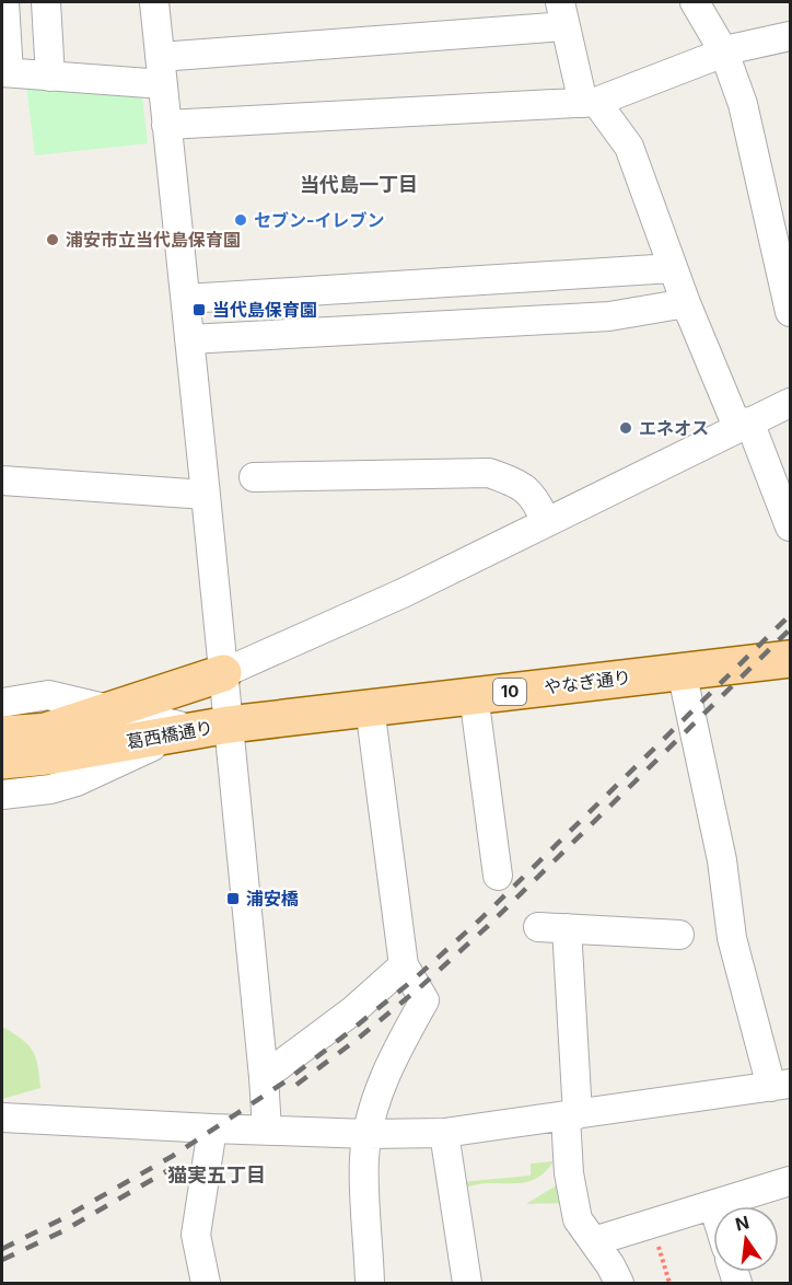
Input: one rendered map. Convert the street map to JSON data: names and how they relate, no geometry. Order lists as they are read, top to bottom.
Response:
{
  "streets": {
    "main road": ["やなぎ通り", "10", "葛西橋通り"]
  },
  "crossings": [
    ["やなぎ通り", "葛西橋通り"]
  ],
  "districts": ["当代島一丁目", "猫実五丁目"],
  "places": {
    "other": ["セブン-イレブン", "浦安市立当代島保育園", "エネオス"],
    "transit": ["当代島保育園", "浦安橋"]
  },
  "north": "top"
}
